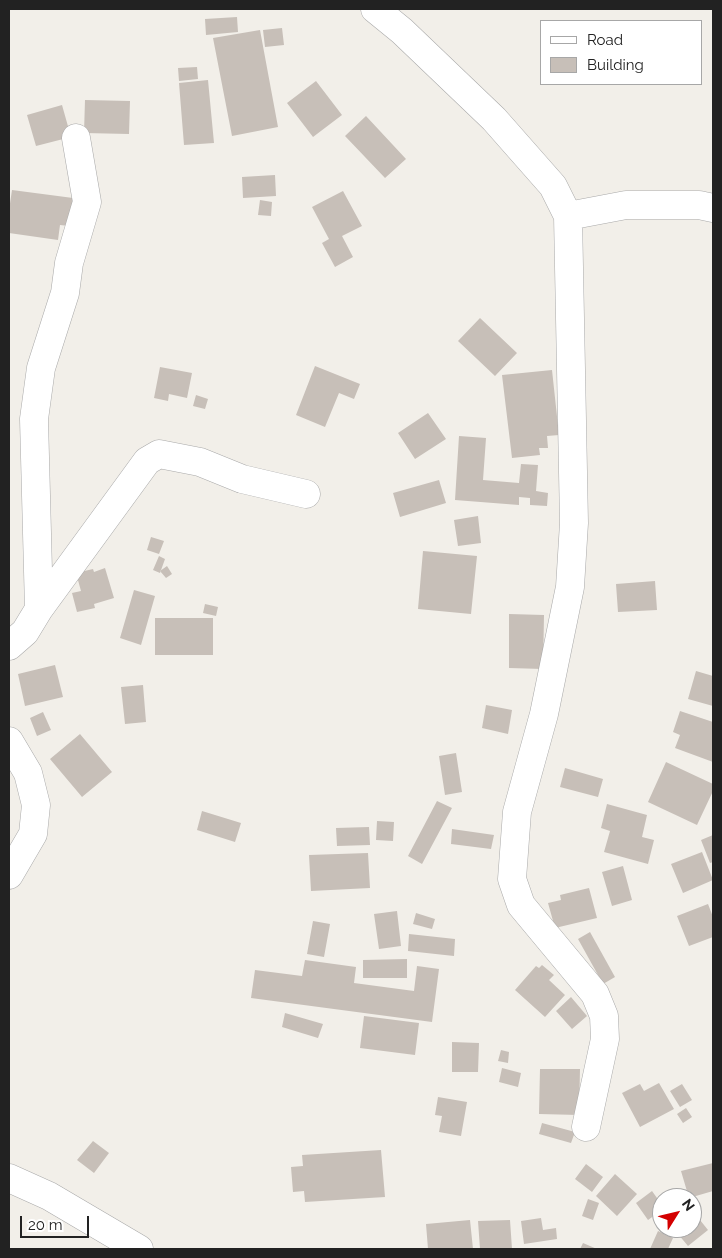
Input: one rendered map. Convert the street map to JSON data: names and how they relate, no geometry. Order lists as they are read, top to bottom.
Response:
{
  "legend": ["Road", "Building"],
  "scale_bar": "20 m",
  "north": "top right"
}
